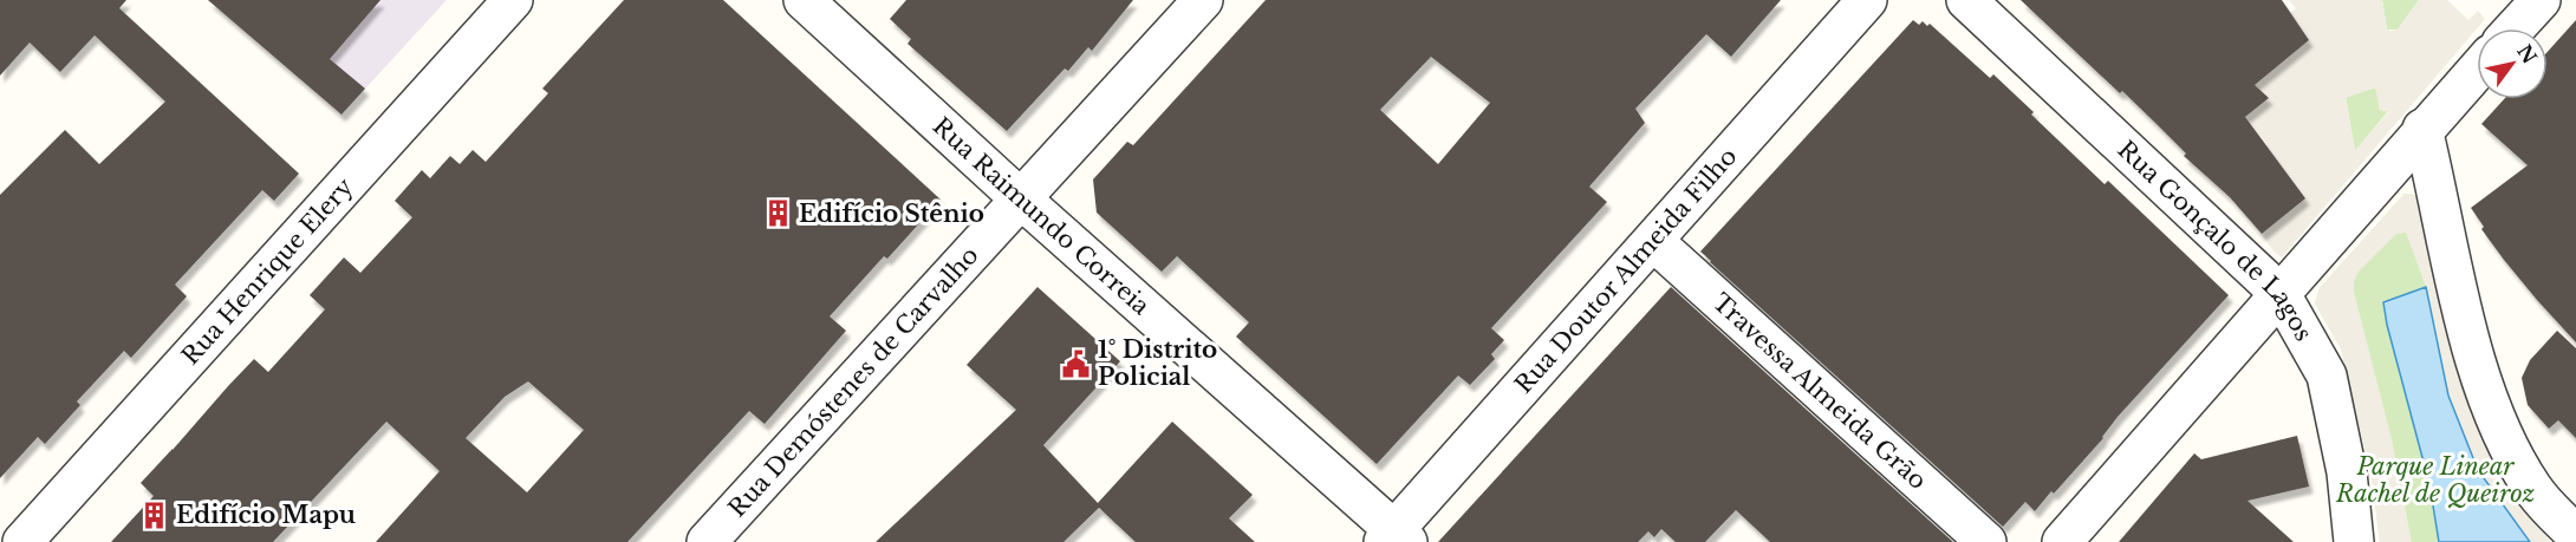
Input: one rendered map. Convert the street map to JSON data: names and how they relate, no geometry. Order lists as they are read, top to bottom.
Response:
{
  "streets": {
    "street": [
      "Rua Raimundo Correia",
      "Rua Gonçalo de Lagos",
      "Rua Henrique Elery",
      "Rua Doutor Almeida Filho",
      "Rua Demóstenes de Carvalho",
      "Travessa Almeida Grão"
    ]
  },
  "crossings": [
    ["Rua Raimundo Correia", "Rua Doutor Almeida Filho"],
    ["Rua Raimundo Correia", "Rua Demóstenes de Carvalho"],
    ["Rua Doutor Almeida Filho", "Travessa Almeida Grão"]
  ],
  "parks": ["Parque Linear Rachel de Queiroz"],
  "places": {
    "building": ["Edifício Stênio", "Edifício Mapu"],
    "public building": ["1° Distrito Policial"]
  },
  "north": "top right"
}
